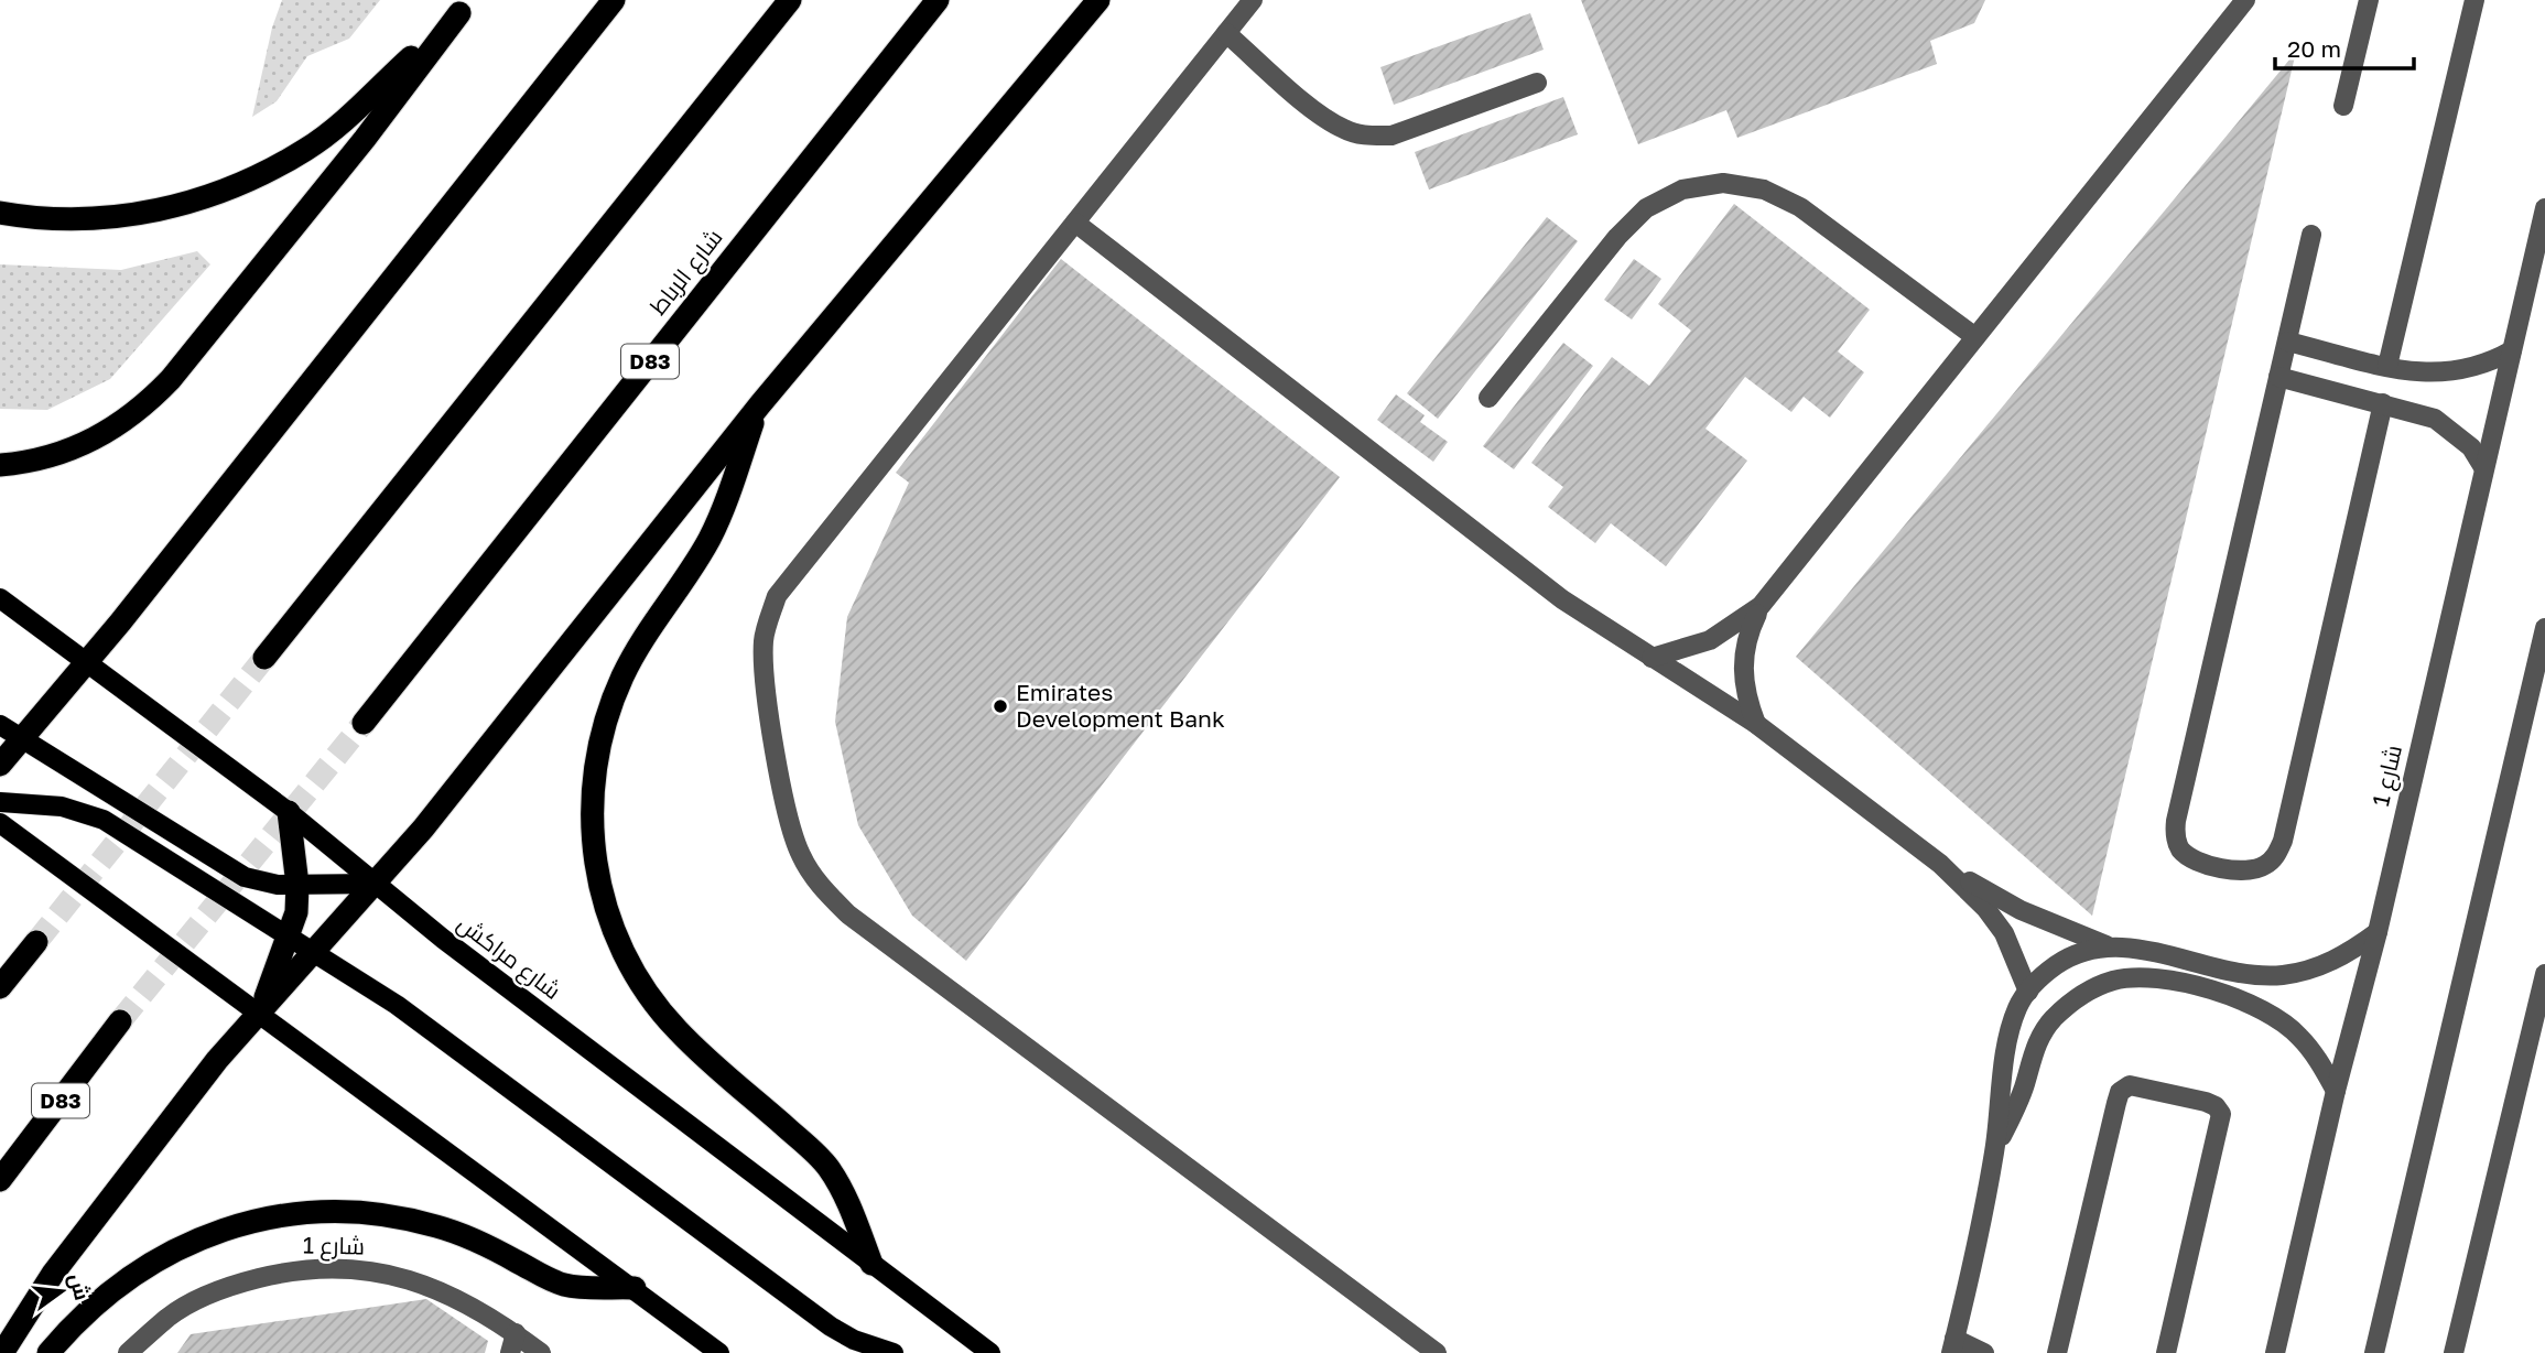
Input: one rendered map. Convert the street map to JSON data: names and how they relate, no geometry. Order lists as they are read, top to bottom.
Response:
{
  "streets": {
    "highway": ["شارع الرباط", "D83"],
    "main road": ["شارع مراكش"],
    "street": ["شارع 1"]
  },
  "places": ["Emirates Development Bank"],
  "scale_bar": "20 m",
  "north": "right"
}
